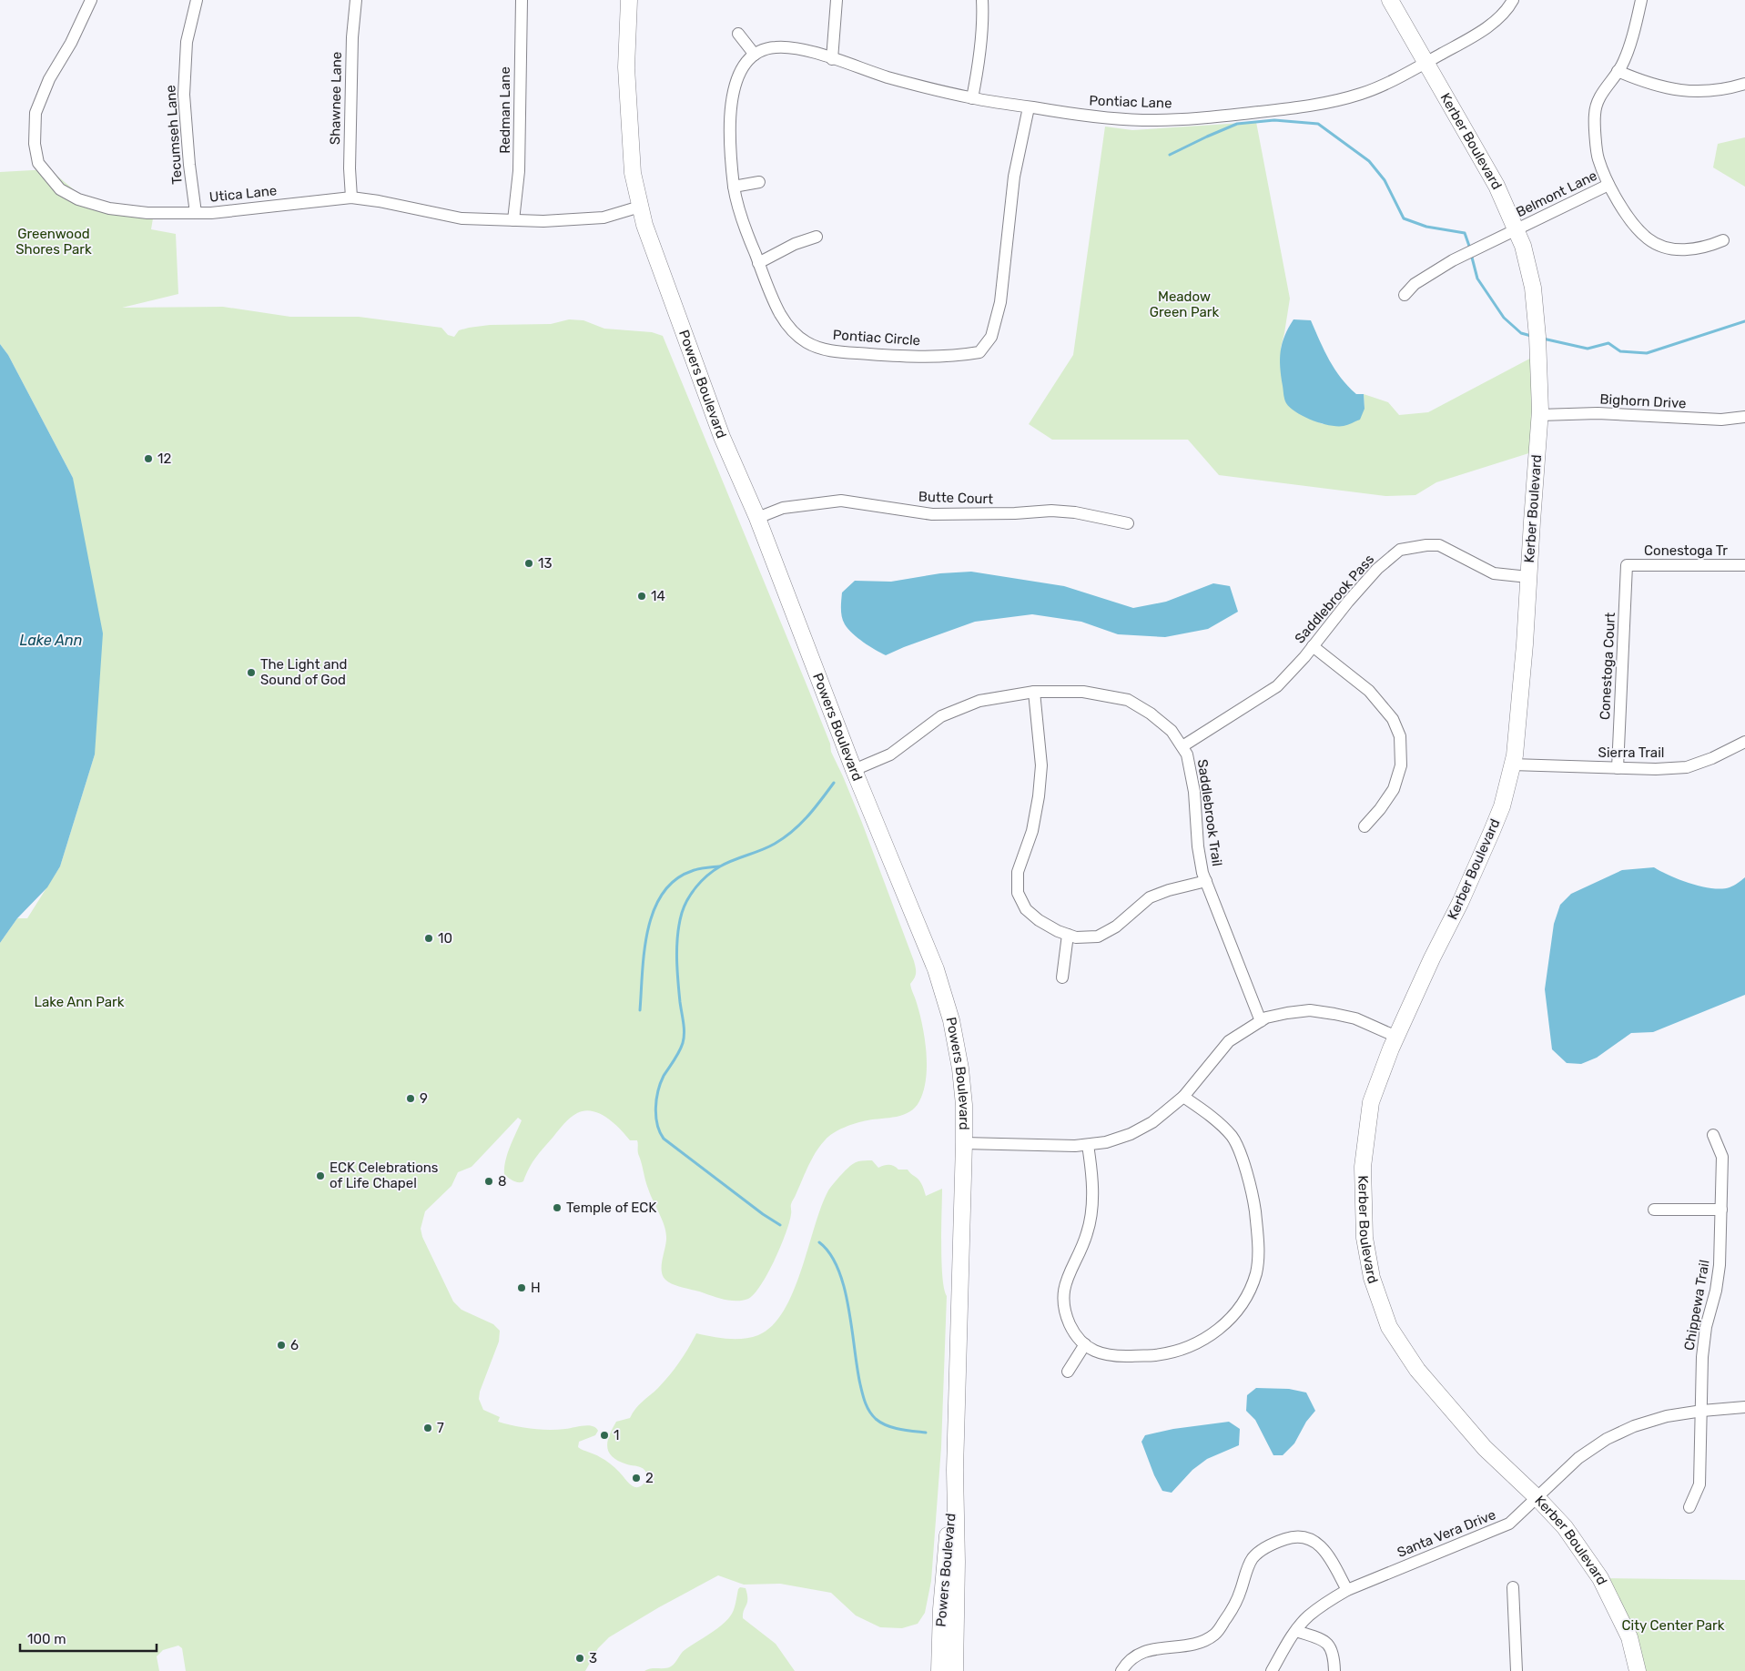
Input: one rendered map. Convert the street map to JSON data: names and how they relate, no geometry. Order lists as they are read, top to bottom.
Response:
{
  "streets": {
    "main road": ["Kerber Boulevard", "Powers Boulevard"],
    "street": [
      "Shawnee Lane",
      "Pontiac Lane",
      "Redman Lane",
      "Tecumseh Lane",
      "Utica Lane",
      "Belmont Lane",
      "Pontiac Circle",
      "Bighorn Drive",
      "Butte Court",
      "Conestoga Tr",
      "Saddlebrook Pass",
      "Conestoga Court",
      "Sierra Trail",
      "Saddlebrook Trail",
      "Chippewa Trail",
      "Santa Vera Drive"
    ]
  },
  "crossings": [
    ["Shawnee Lane", "Utica Lane"],
    ["Pontiac Lane", "Kerber Boulevard"],
    ["Pontiac Lane", "Pontiac Circle"],
    ["Redman Lane", "Utica Lane"],
    ["Tecumseh Lane", "Utica Lane"],
    ["Kerber Boulevard", "Belmont Lane"],
    ["Kerber Boulevard", "Bighorn Drive"],
    ["Kerber Boulevard", "Saddlebrook Pass"],
    ["Kerber Boulevard", "Sierra Trail"],
    ["Kerber Boulevard", "Santa Vera Drive"],
    ["Utica Lane", "Powers Boulevard"],
    ["Powers Boulevard", "Butte Court"],
    ["Powers Boulevard", "Saddlebrook Trail"],
    ["Conestoga Tr", "Conestoga Court"],
    ["Saddlebrook Pass", "Saddlebrook Trail"],
    ["Conestoga Court", "Sierra Trail"],
    ["Chippewa Trail", "Santa Vera Drive"]
  ],
  "water": ["Lake Ann"],
  "parks": [
    "Greenwood Shores Park",
    "Meadow Green Park",
    "Lake Ann Park",
    "City Center Park"
  ],
  "places": [
    "12",
    "13",
    "14",
    "The Light and Sound of God",
    "10",
    "9",
    "ECK Celebrations of Life Chapel",
    "8",
    "Temple of ECK",
    "H",
    "6",
    "7",
    "1",
    "2",
    "3"
  ],
  "scale_bar": "100 m"
}
